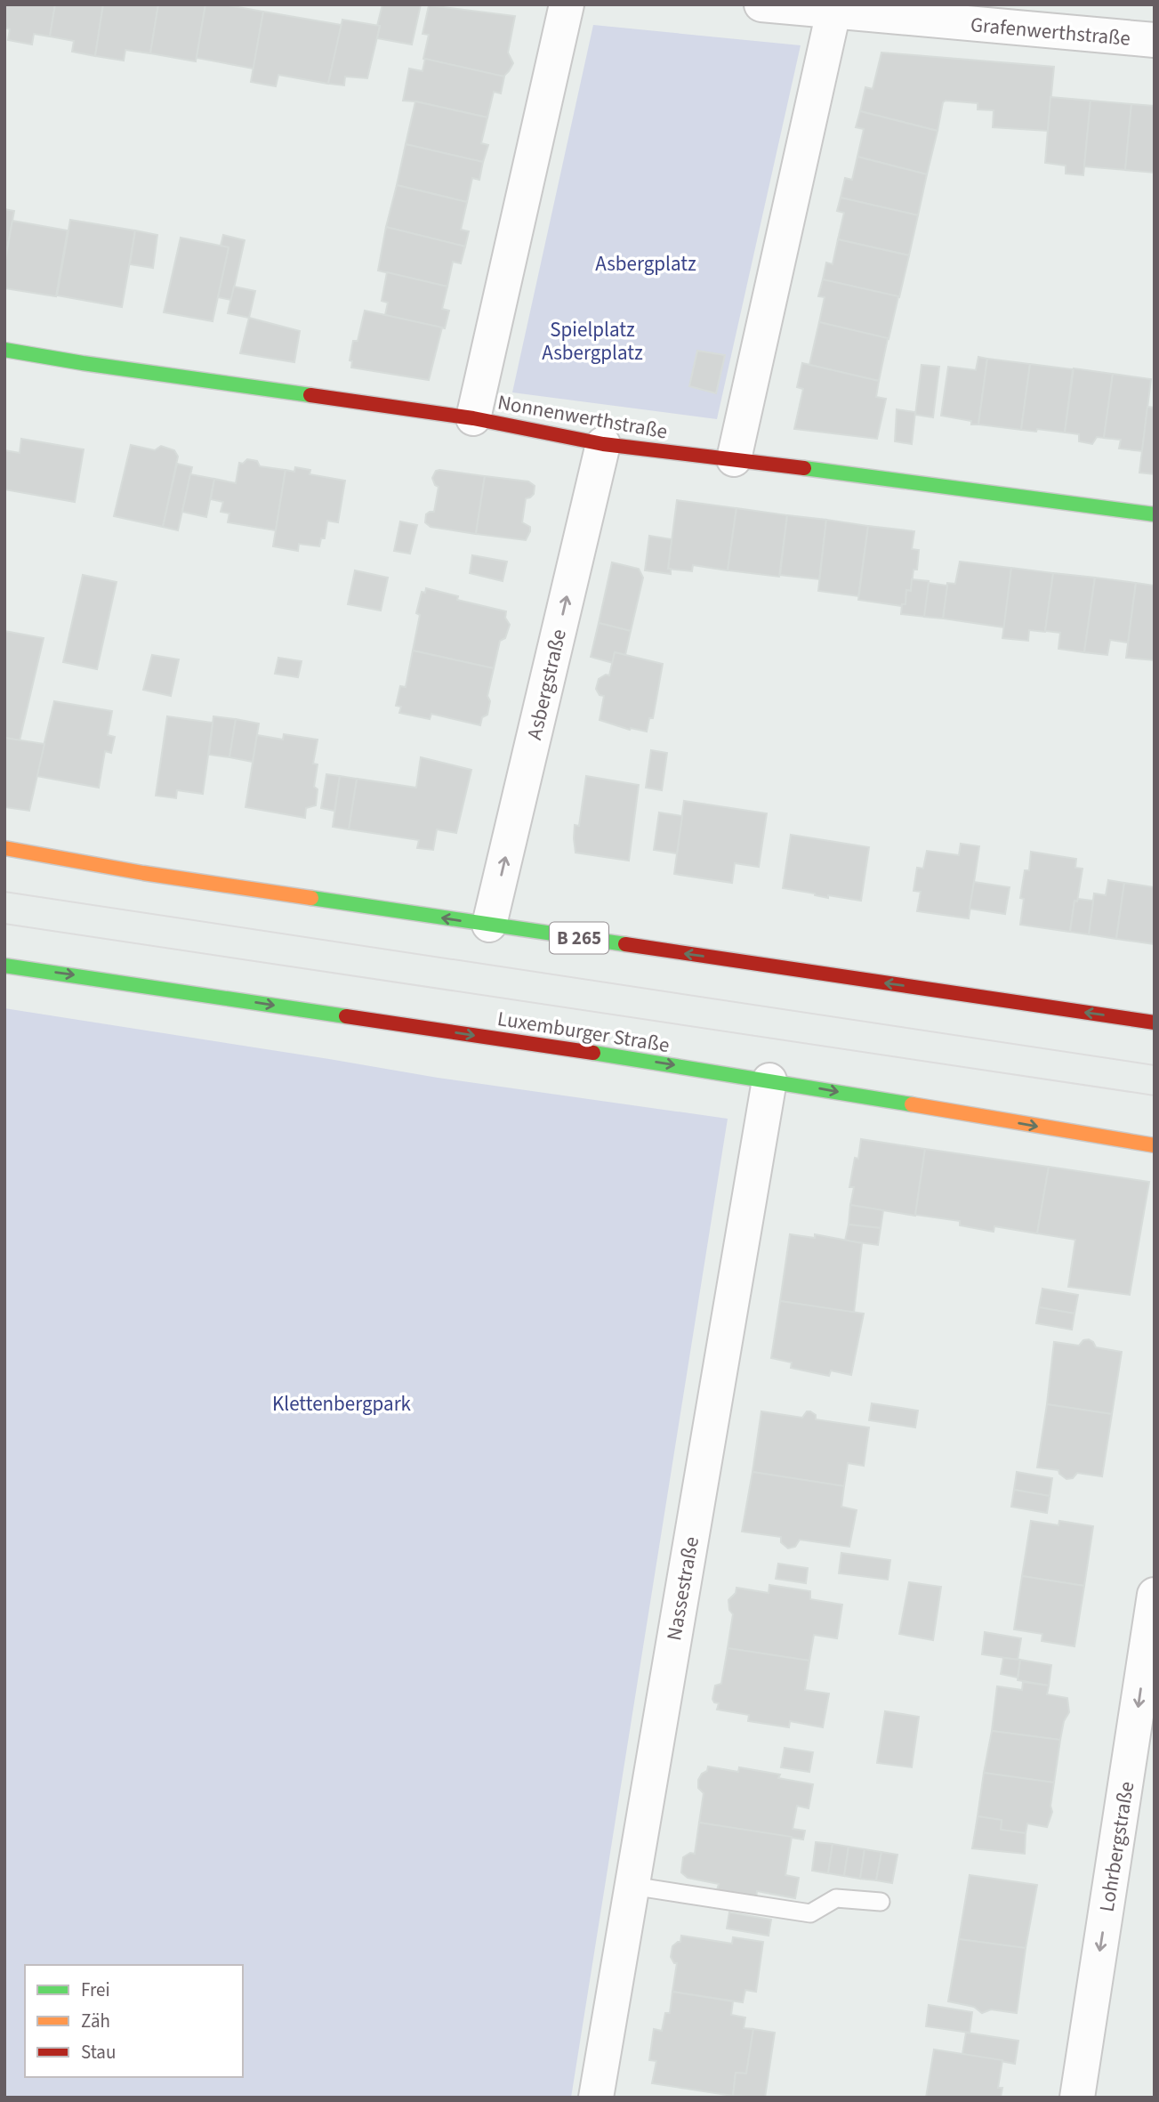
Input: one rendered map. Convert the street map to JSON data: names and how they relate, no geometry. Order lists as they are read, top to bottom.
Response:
{
  "streets": {
    "main road": ["Nonnenwerthstraße", "B 265", "Luxemburger Straße"],
    "street": [
      "Grafenwerthstraße",
      "Asbergstraße",
      "Nassestraße",
      "Lohrbergstraße"
    ]
  },
  "crossings": [
    ["Nonnenwerthstraße", "Asbergstraße"],
    ["Asbergstraße", "B 265"],
    ["Luxemburger Straße", "Nassestraße"]
  ],
  "one_way": ["Asbergstraße", "Lohrbergstraße"],
  "parks": ["Asbergplatz", "Spielplatz Asbergplatz", "Klettenbergpark"],
  "legend": ["Frei", "Zäh", "Stau"]
}
